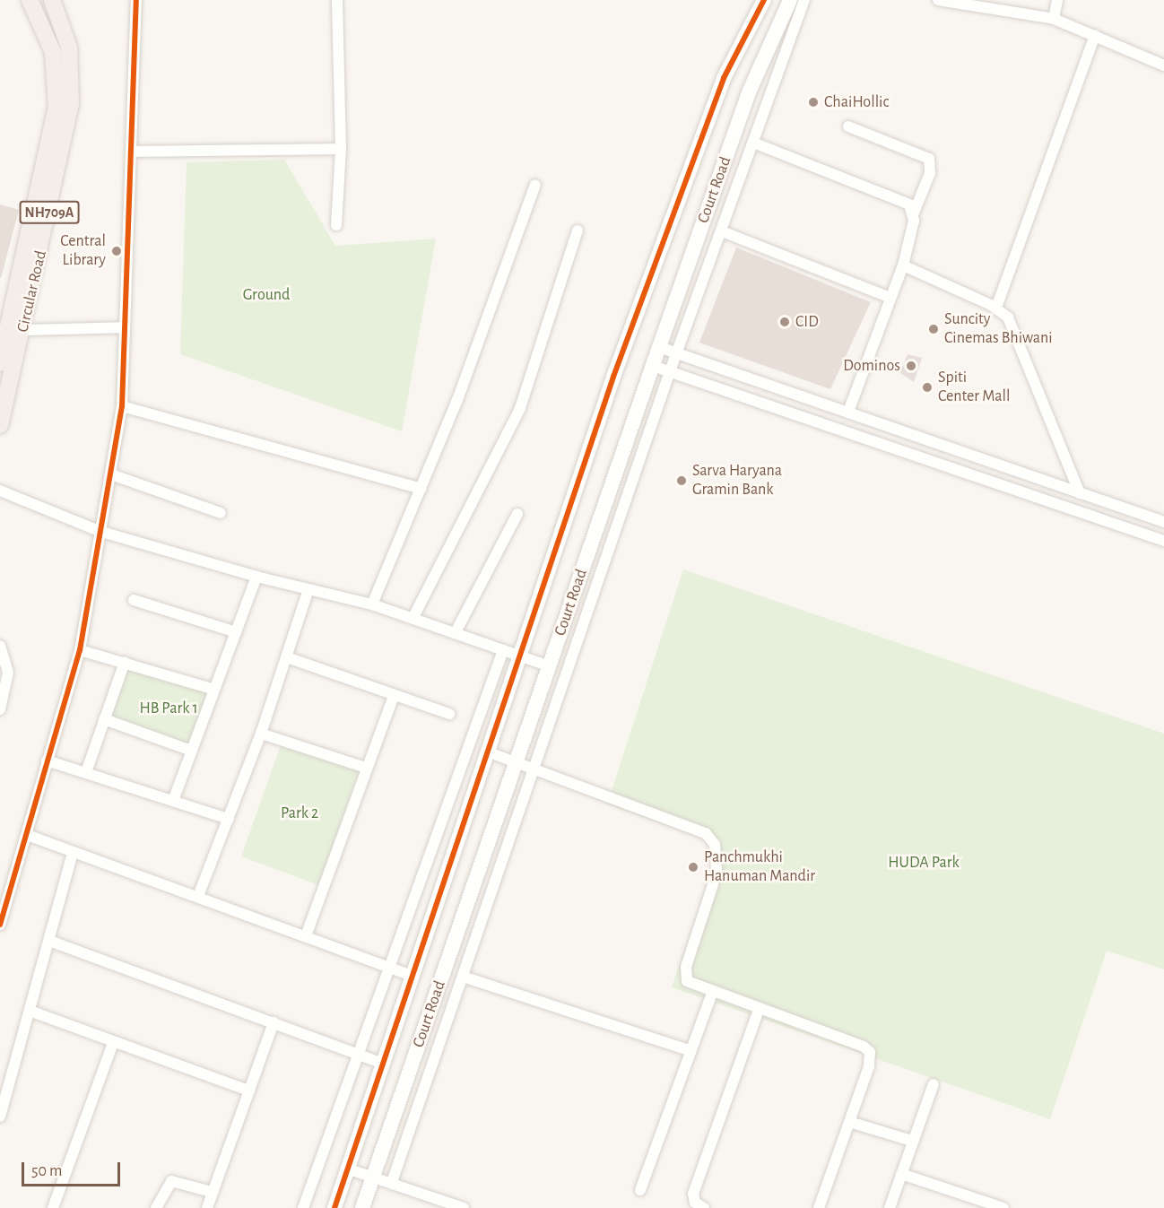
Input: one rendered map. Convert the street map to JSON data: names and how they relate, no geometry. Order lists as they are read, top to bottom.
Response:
{
  "streets": {
    "main road": ["NH709A", "Circular Road"],
    "street": ["Court Road"]
  },
  "parks": [
    "Ground",
    "HB Park 1",
    "Park 2",
    "HUDA Park"
  ],
  "places": [
    "ChaiHollic",
    "Central Library",
    "CID",
    "Suncity Cinemas Bhiwani",
    "Dominos",
    "Spiti Center Mall",
    "Sarva Haryana Gramin Bank",
    "Panchmukhi Hanuman Mandir"
  ],
  "scale_bar": "50 m"
}
